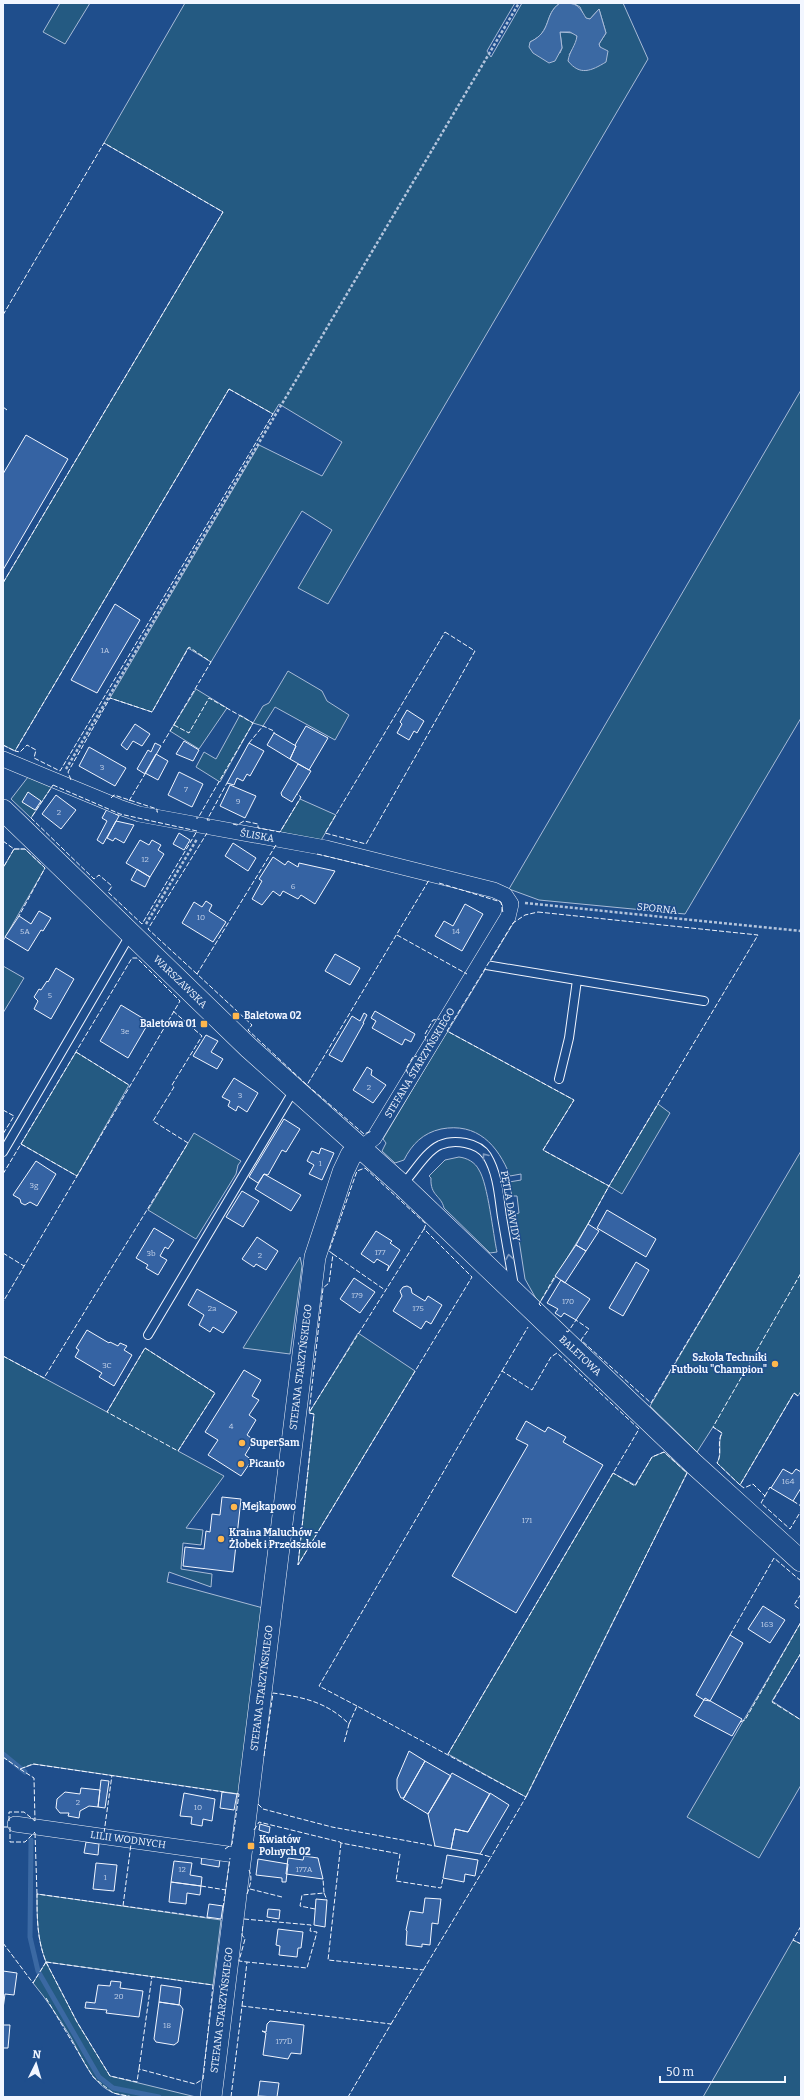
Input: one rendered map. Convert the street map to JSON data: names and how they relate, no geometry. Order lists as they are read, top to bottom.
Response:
{
  "streets": {
    "street": [
      "ŚLISKA",
      "WARSZAWSKA",
      "STEFANA STARZYŃSKIEGO",
      "BALETOWA",
      "LILII WODNYCH"
    ],
    "lane": ["PĘTLA DAWIDY"],
    "path": ["SPORNA"]
  },
  "crossings": [
    ["ŚLISKA", "SPORNA"],
    ["ŚLISKA", "STEFANA STARZYŃSKIEGO"],
    ["SPORNA", "STEFANA STARZYŃSKIEGO"],
    ["WARSZAWSKA", "STEFANA STARZYŃSKIEGO"],
    ["WARSZAWSKA", "BALETOWA"],
    ["STEFANA STARZYŃSKIEGO", "BALETOWA"],
    ["STEFANA STARZYŃSKIEGO", "LILII WODNYCH"],
    ["PĘTLA DAWIDY", "BALETOWA"]
  ],
  "places": {
    "transit": ["Baletowa 02", "Baletowa 01", "Kwiatów Polnych 02"],
    "other": [
      "Szkoła Techniki Futbolu \"Champion\"",
      "SuperSam",
      "Picanto",
      "Mejkapowo",
      "Kraina Maluchów - Żłobek i Przedszkole"
    ]
  },
  "house_numbers": [
    "1A",
    "3",
    "7",
    "9",
    "2",
    "12",
    "6",
    "10",
    "5A",
    "14",
    "5",
    "3e",
    "2",
    "3",
    "1",
    "3g",
    "177",
    "3b",
    "2",
    "179",
    "170",
    "2a",
    "175",
    "3C",
    "4",
    "164",
    "171",
    "163",
    "2",
    "10",
    "12",
    "177A",
    "1",
    "20",
    "18",
    "177D"
  ],
  "scale_bar": "50 m",
  "north": "top"
}
